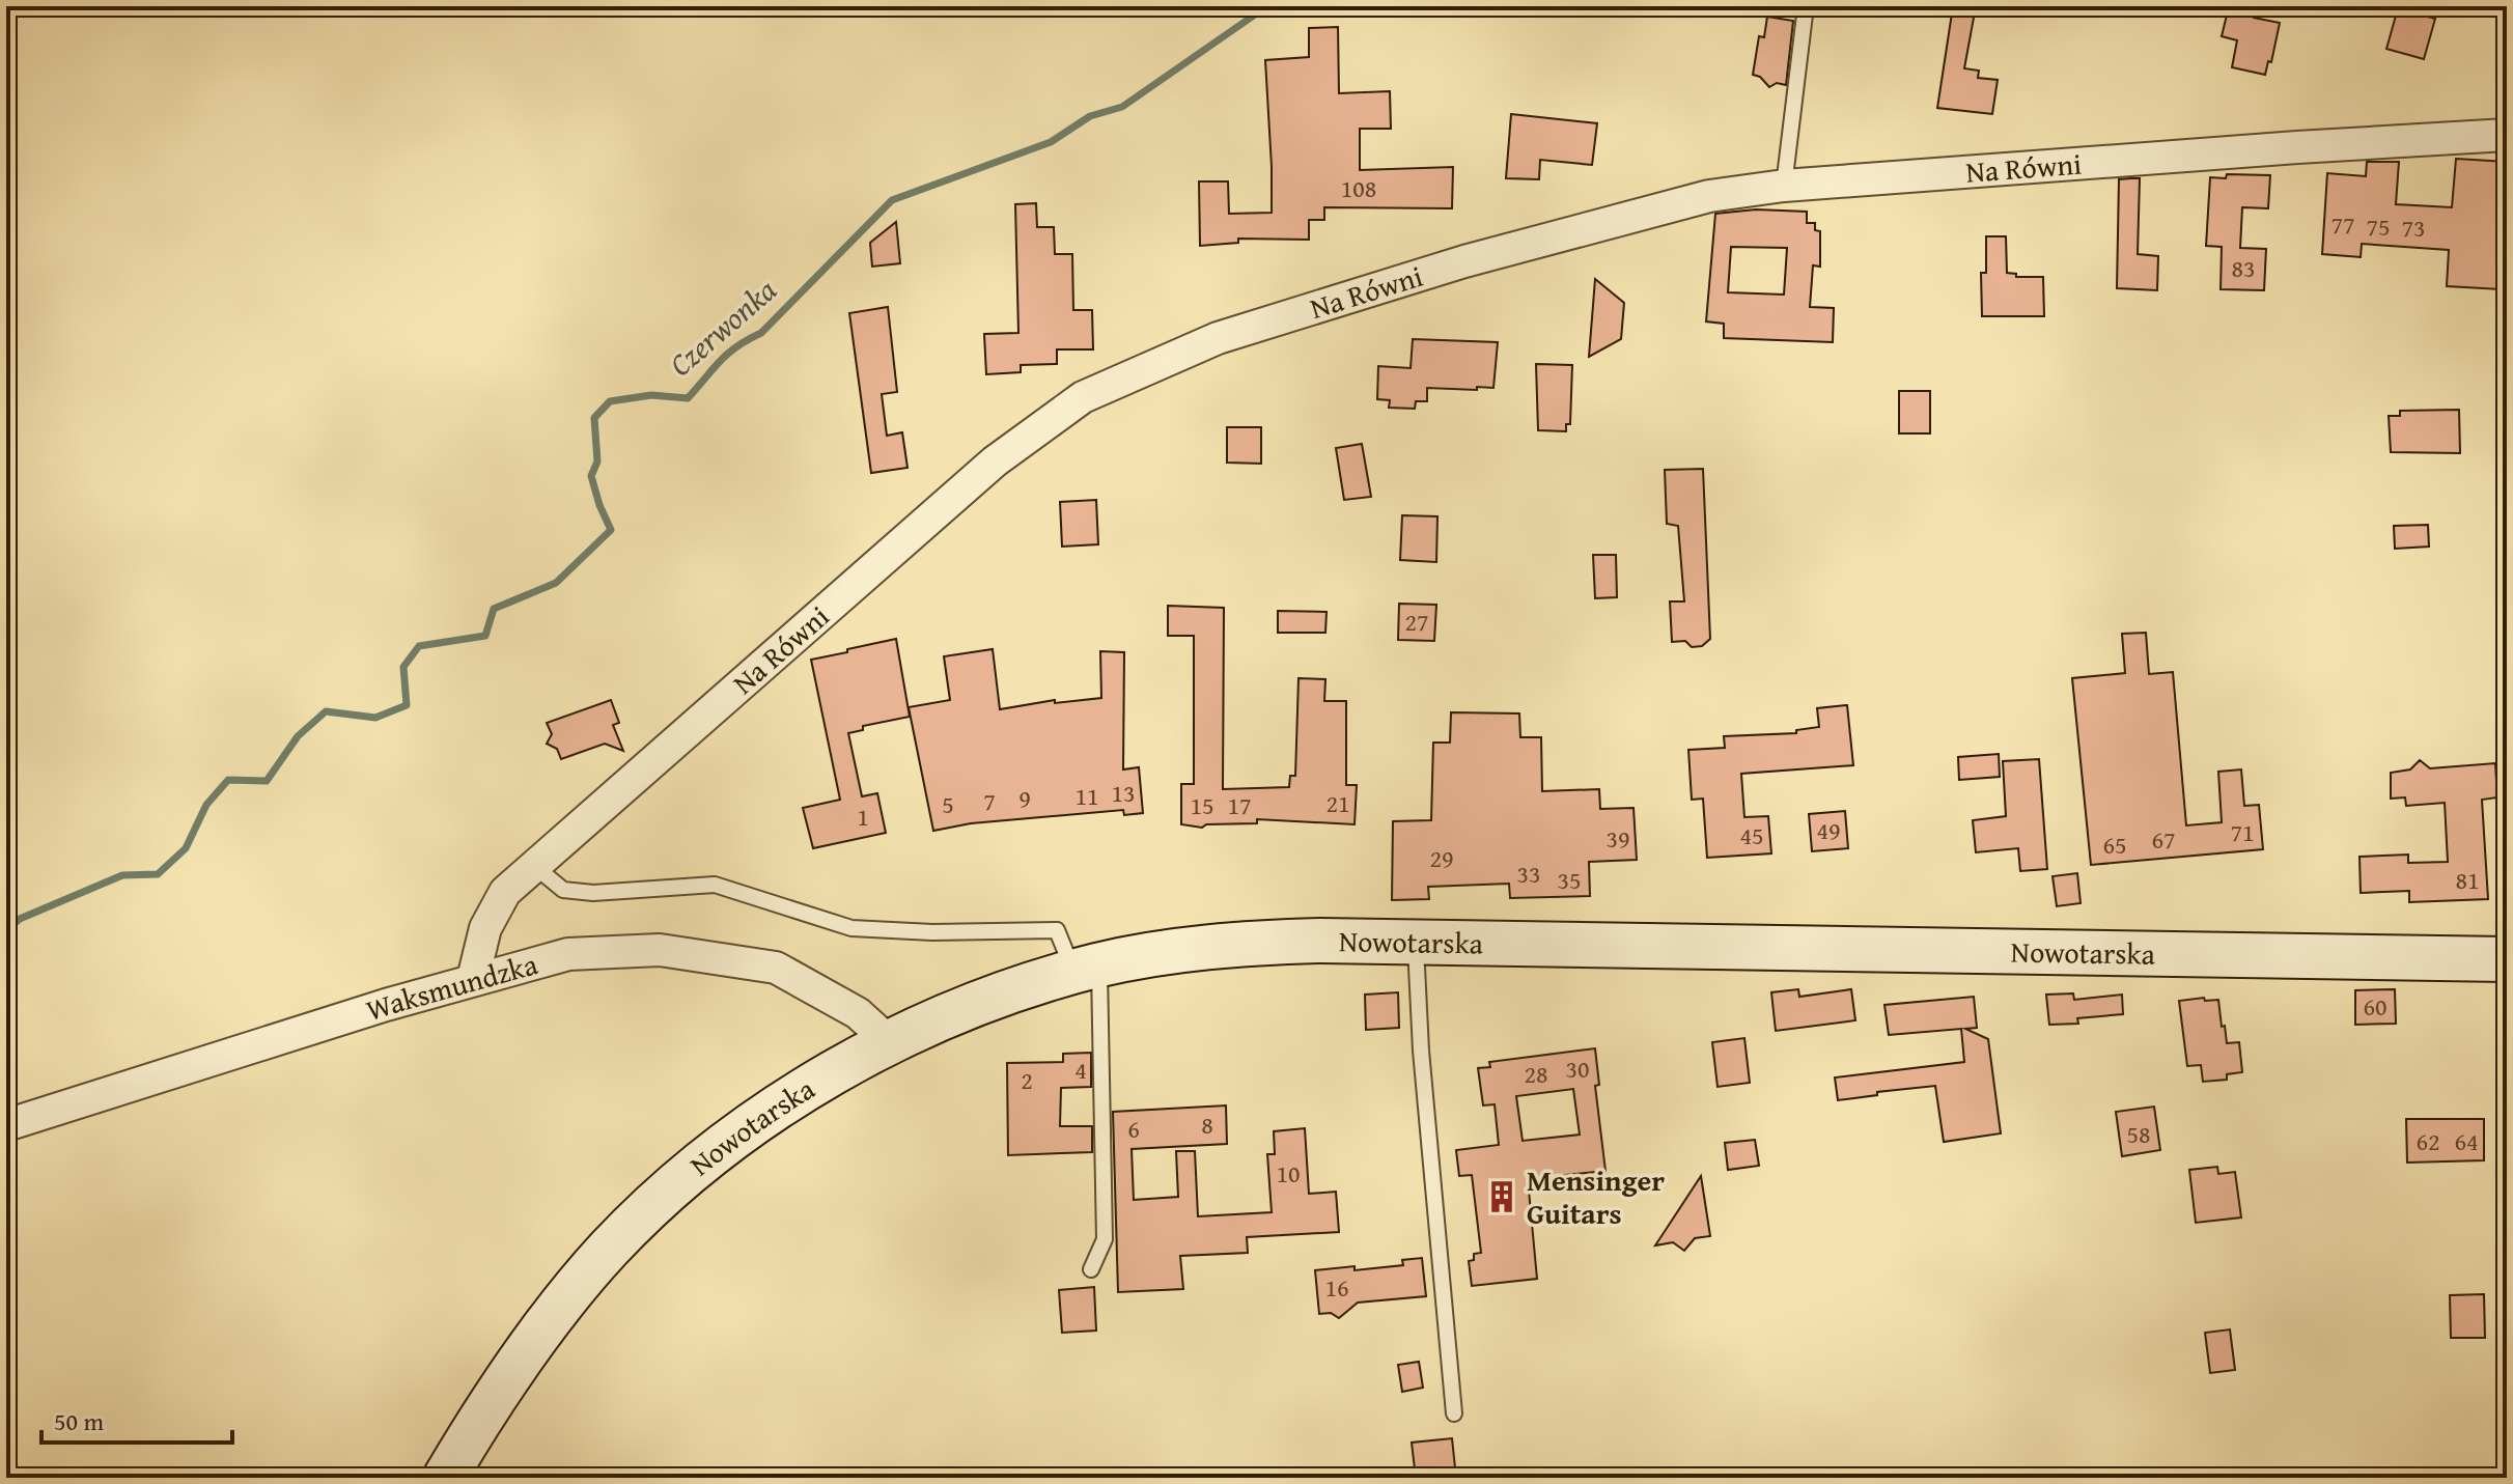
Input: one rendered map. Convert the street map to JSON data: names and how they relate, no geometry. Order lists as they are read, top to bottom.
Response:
{
  "streets": {
    "street": ["Na Równi", "Nowotarska", "Waksmundzka"]
  },
  "crossings": [
    ["Na Równi", "Waksmundzka"],
    ["Nowotarska", "Waksmundzka"]
  ],
  "water": ["Czerwonka"],
  "places": {
    "building": ["Mensinger Guitars"]
  },
  "house_numbers": [
    "108",
    "77",
    "75",
    "73",
    "83",
    "27",
    "13",
    "11",
    "9",
    "7",
    "21",
    "5",
    "15",
    "17",
    "1",
    "49",
    "71",
    "45",
    "39",
    "67",
    "65",
    "29",
    "33",
    "35",
    "81",
    "60",
    "30",
    "4",
    "28",
    "2",
    "8",
    "6",
    "58",
    "62",
    "64",
    "10",
    "16"
  ],
  "scale_bar": "50 m"
}
